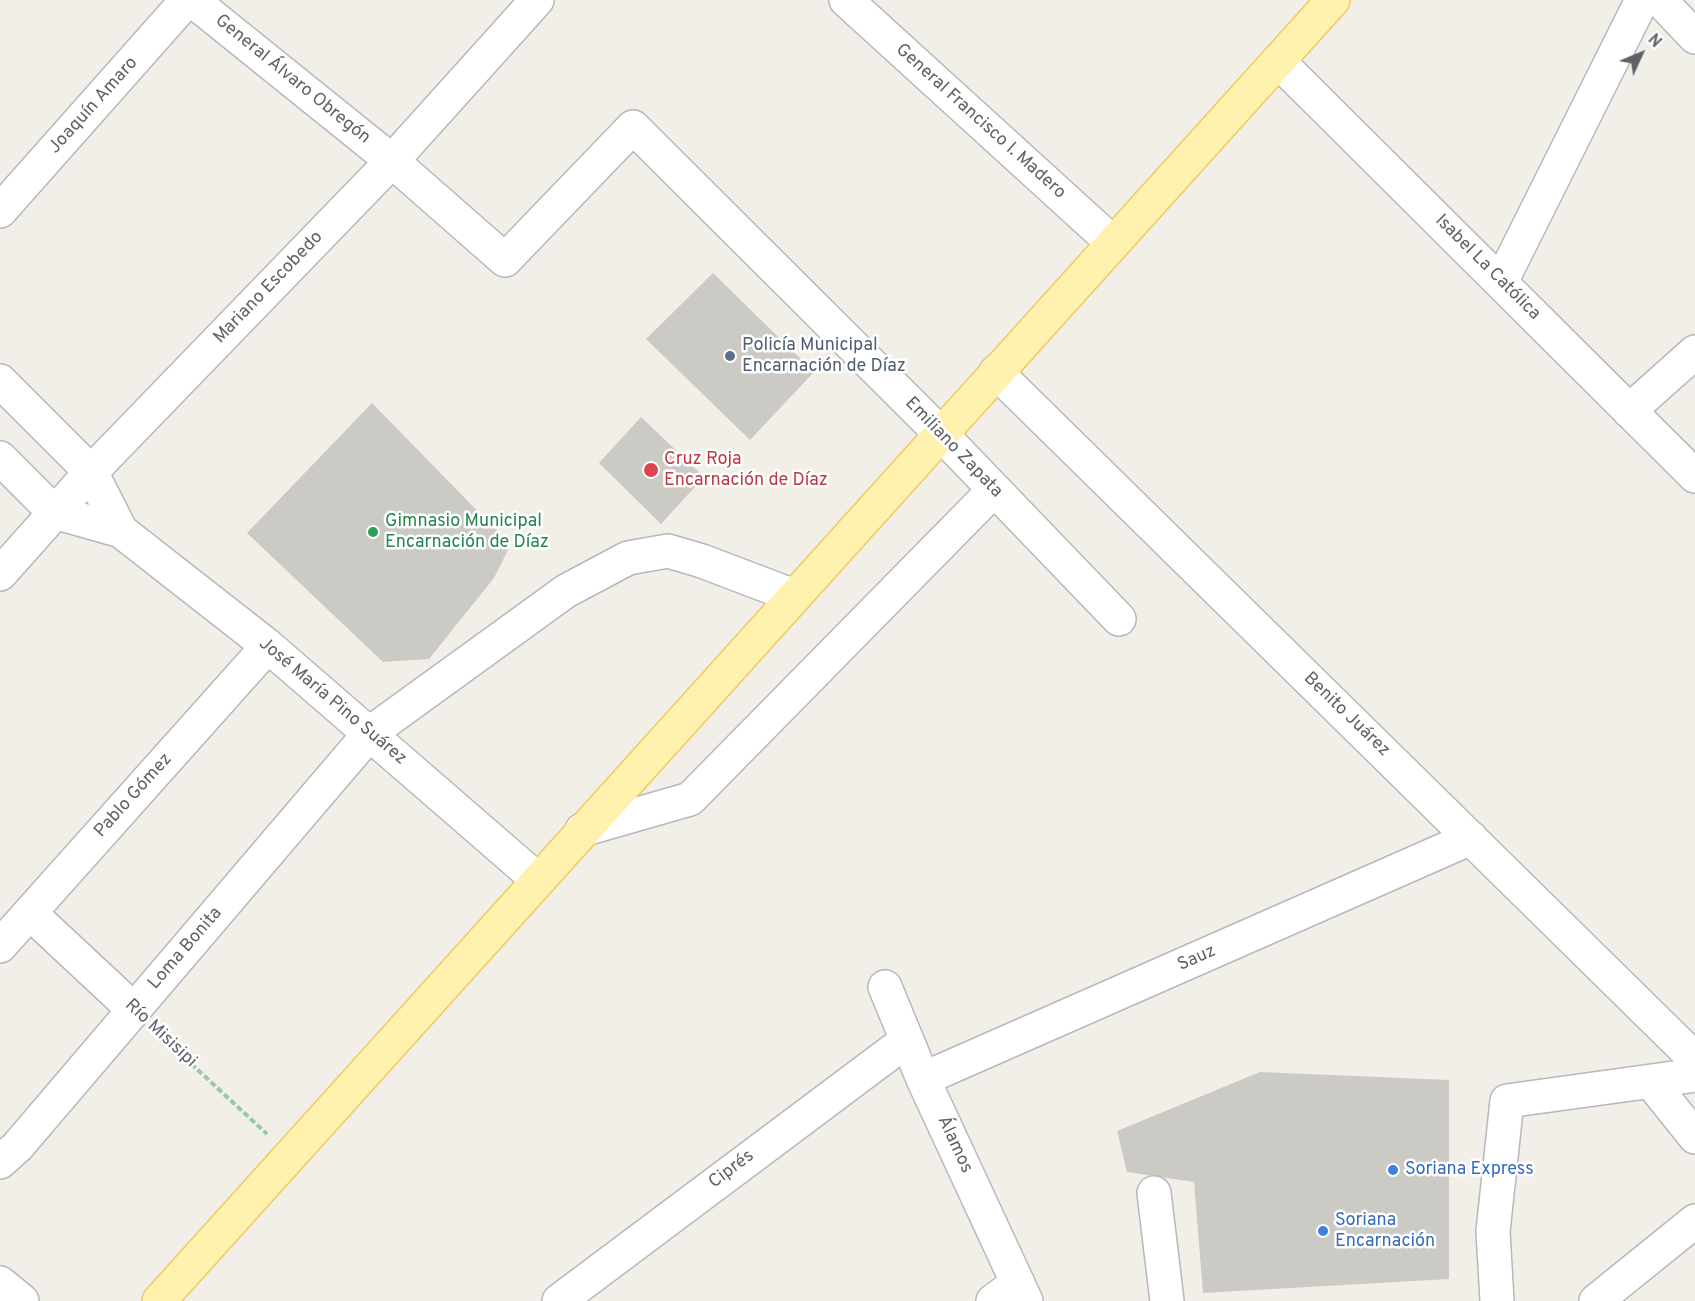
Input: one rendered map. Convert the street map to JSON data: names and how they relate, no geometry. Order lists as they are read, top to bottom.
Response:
{
  "streets": {
    "street": [
      "General Álvaro Obregón",
      "Joaquín Amaro",
      "General Francisco I. Madero",
      "Isabel La Católica",
      "Mariano Escobedo",
      "Emiliano Zapata",
      "José María Pino Suárez",
      "Benito Juárez",
      "Pablo Gómez",
      "Loma Bonita",
      "Sauz",
      "Río Misisipi",
      "Álamos",
      "Ciprés"
    ]
  },
  "crossings": [
    ["General Álvaro Obregón", "Mariano Escobedo"],
    ["General Álvaro Obregón", "Emiliano Zapata"],
    ["Mariano Escobedo", "José María Pino Suárez"],
    ["José María Pino Suárez", "Pablo Gómez"],
    ["José María Pino Suárez", "Loma Bonita"],
    ["Benito Juárez", "Sauz"],
    ["Pablo Gómez", "Río Misisipi"],
    ["Loma Bonita", "Río Misisipi"],
    ["Sauz", "Álamos"],
    ["Álamos", "Ciprés"]
  ],
  "places": [
    "Policía Municipal Encarnación de Díaz",
    "Cruz Roja Encarnación de Díaz",
    "Gimnasio Municipal Encarnación de Díaz",
    "Soriana Express",
    "Soriana Encarnación"
  ],
  "north": "top right"
}
